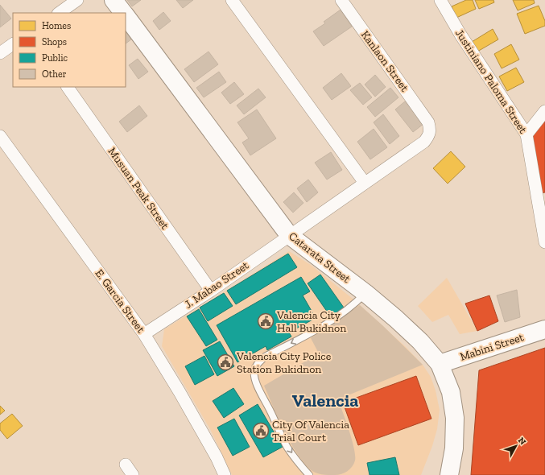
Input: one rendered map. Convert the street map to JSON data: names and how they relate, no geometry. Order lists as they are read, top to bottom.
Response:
{
  "streets": {
    "street": [
      "Kanlaon Street",
      "Justiniano Paloma Street",
      "Musuan Peak Street",
      "Catarata Street",
      "J. Mabao Street",
      "E. Garcia Street",
      "Mabini Street"
    ]
  },
  "crossings": [
    ["Kanlaon Street", "J. Mabao Street"],
    ["Musuan Peak Street", "J. Mabao Street"],
    ["Catarata Street", "J. Mabao Street"],
    ["Catarata Street", "Mabini Street"],
    ["J. Mabao Street", "E. Garcia Street"]
  ],
  "districts": ["Valencia"],
  "places": {
    "public building": ["Valencia City Hall Bukidnon", "Valencia City Police Station Bukidnon", "City Of Valencia Trial Court"]
  },
  "legend": [
    "Homes",
    "Shops",
    "Public",
    "Other"
  ],
  "north": "top right"
}
